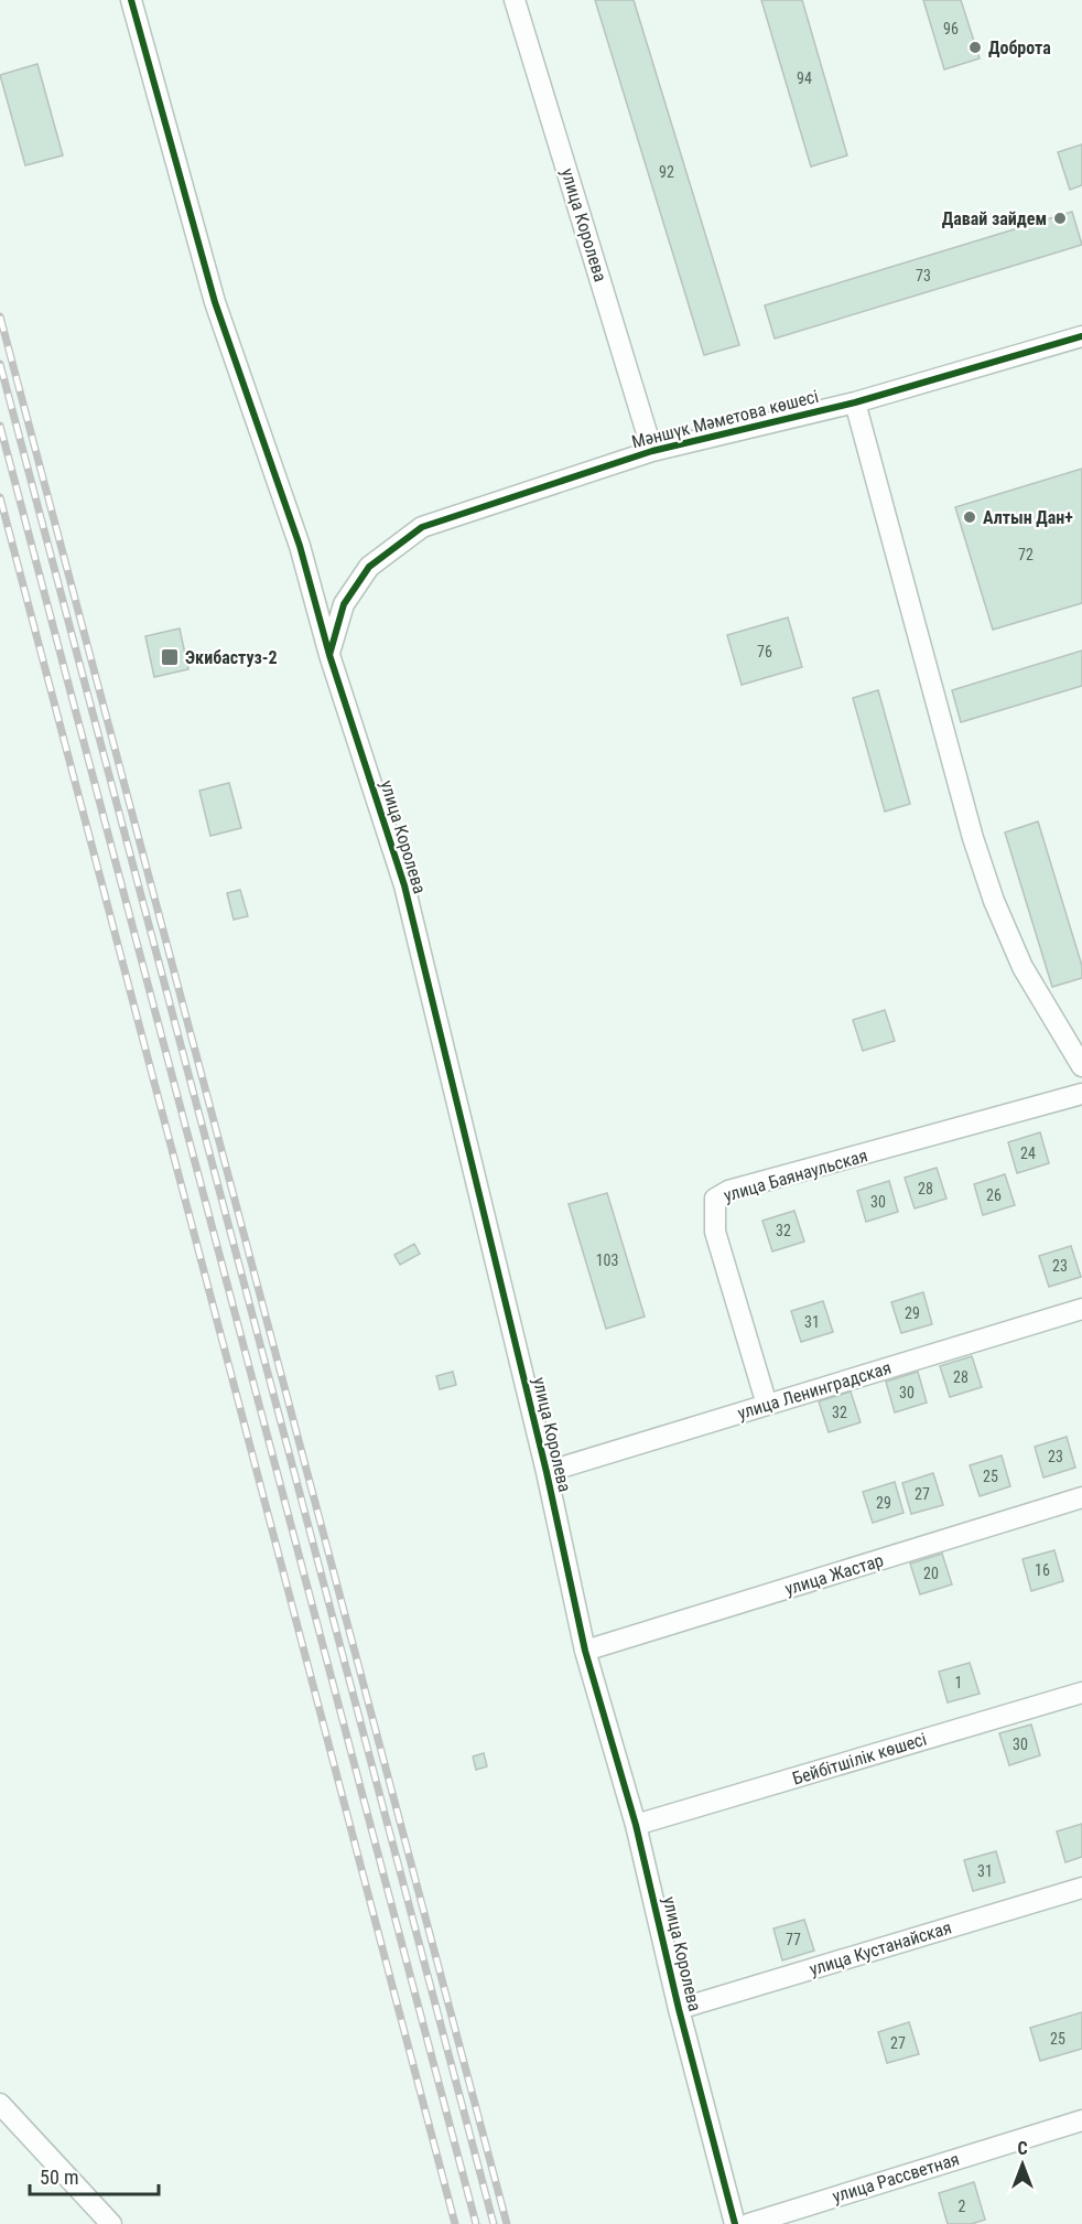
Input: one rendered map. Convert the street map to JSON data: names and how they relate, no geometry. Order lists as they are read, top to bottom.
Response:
{
  "streets": {
    "street": [
      "улица Королева",
      "Мәншүк Мәметова көшесі",
      "улица Баянаульская",
      "улица Ленинградская",
      "улица Жастар",
      "Бейбітшілік көшесі",
      "улица Кустанайская",
      "улица Рассветная"
    ]
  },
  "crossings": [
    ["улица Королева", "Мәншүк Мәметова көшесі"],
    ["улица Королева", "улица Ленинградская"],
    ["улица Королева", "улица Жастар"],
    ["улица Королева", "Бейбітшілік көшесі"],
    ["улица Королева", "улица Кустанайская"],
    ["улица Баянаульская", "улица Ленинградская"]
  ],
  "places": {
    "other": ["Доброта", "Давай зайдем", "Алтын Дан+"],
    "transit": ["Экибастуз-2"]
  },
  "house_numbers": [
    "96",
    "94",
    "92",
    "73",
    "72",
    "76",
    "24",
    "28",
    "26",
    "30",
    "32",
    "103",
    "23",
    "29",
    "31",
    "28",
    "30",
    "32",
    "23",
    "25",
    "27",
    "29",
    "16",
    "20",
    "1",
    "30",
    "31",
    "77",
    "25",
    "27",
    "2"
  ],
  "scale_bar": "50 m",
  "north": "top"
}
